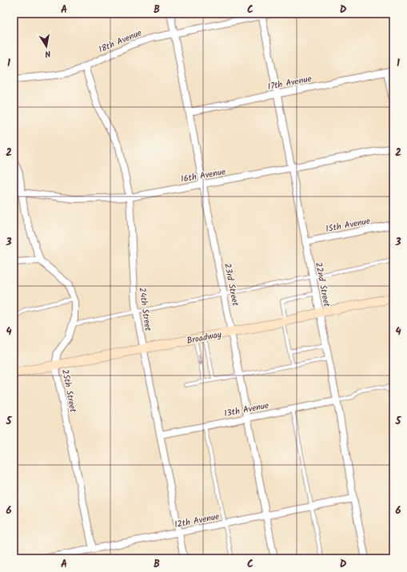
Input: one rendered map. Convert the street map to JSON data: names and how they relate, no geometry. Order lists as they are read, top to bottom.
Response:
{
  "streets": {
    "main road": ["Broadway"],
    "street": [
      "18th Avenue",
      "17th Avenue",
      "16th Avenue",
      "15th Avenue",
      "23rd Street",
      "22nd Street",
      "24th Street",
      "25th Street",
      "13th Avenue",
      "12th Avenue"
    ]
  },
  "crossings": [
    ["18th Avenue", "23rd Street"],
    ["18th Avenue", "22nd Street"],
    ["18th Avenue", "24th Street"],
    ["17th Avenue", "23rd Street"],
    ["17th Avenue", "22nd Street"],
    ["16th Avenue", "23rd Street"],
    ["16th Avenue", "22nd Street"],
    ["16th Avenue", "24th Street"],
    ["15th Avenue", "22nd Street"],
    ["23rd Street", "Broadway"],
    ["23rd Street", "13th Avenue"],
    ["23rd Street", "12th Avenue"],
    ["22nd Street", "Broadway"],
    ["22nd Street", "13th Avenue"],
    ["22nd Street", "12th Avenue"],
    ["24th Street", "Broadway"],
    ["24th Street", "13th Avenue"],
    ["24th Street", "12th Avenue"],
    ["Broadway", "25th Street"],
    ["25th Street", "12th Avenue"]
  ],
  "north": "bottom",
  "grid": {
    "columns": [
      "A",
      "B",
      "C",
      "D"
    ],
    "rows": [
      "1",
      "2",
      "3",
      "4",
      "5",
      "6"
    ]
  }
}
